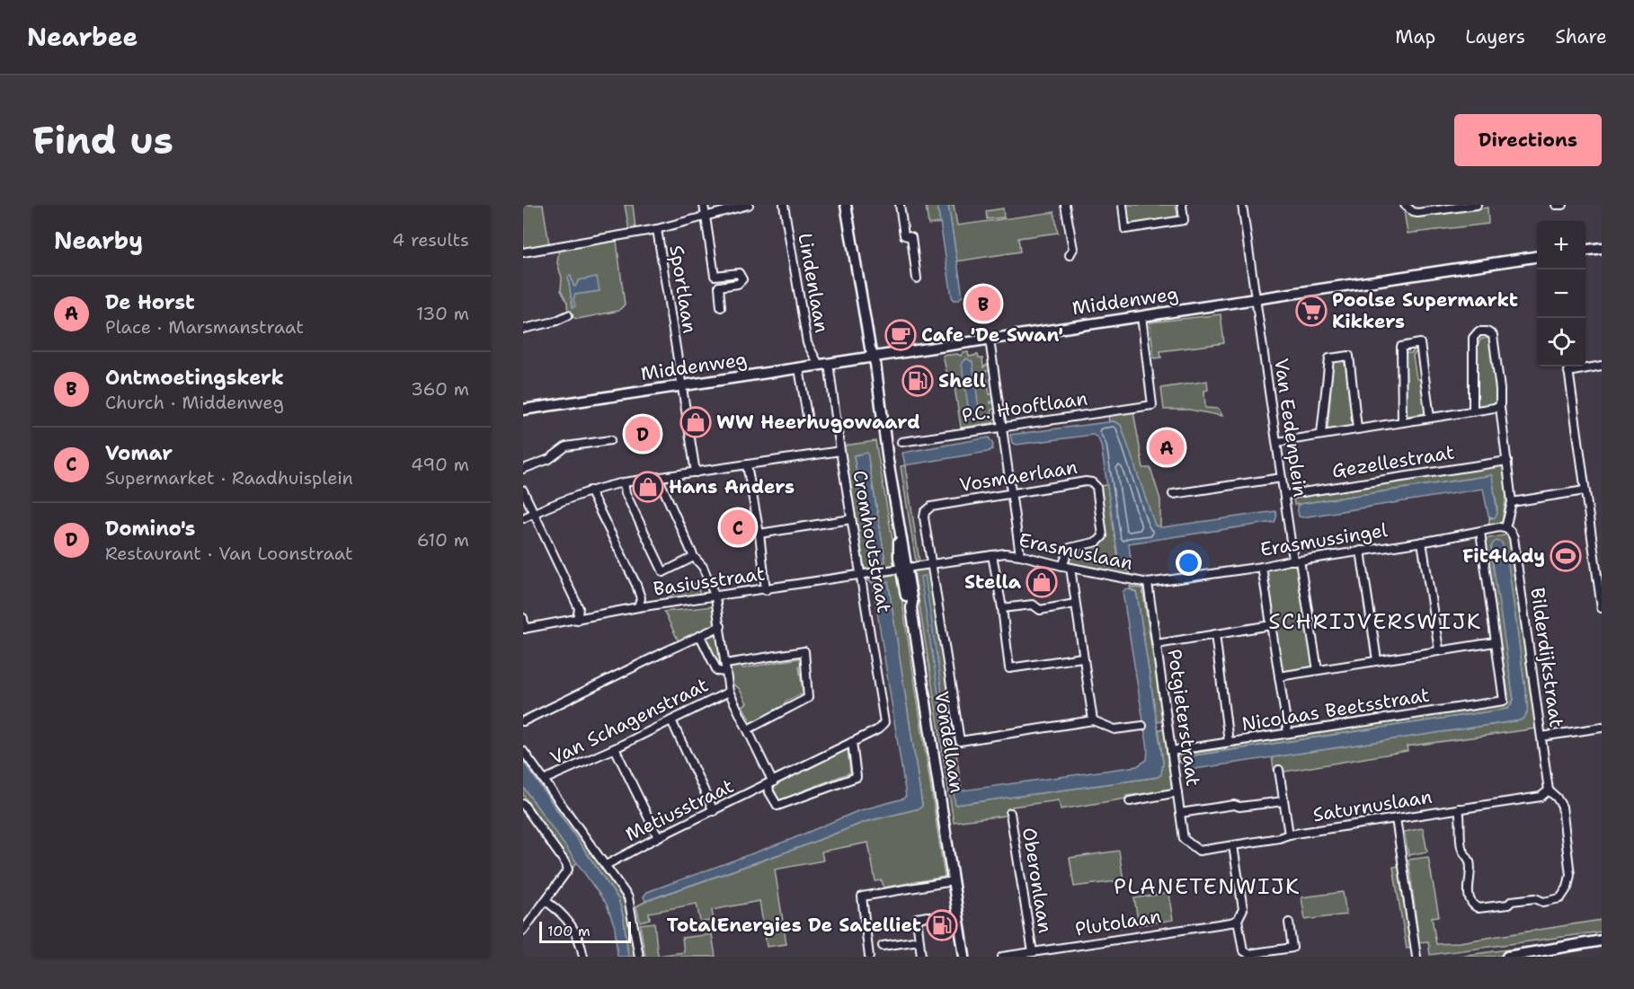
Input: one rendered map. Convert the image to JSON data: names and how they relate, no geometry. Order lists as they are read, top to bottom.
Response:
{
  "streets": {
    "street": [
      "Lindenlaan",
      "Sportlaan",
      "Middenweg",
      "P.C. Hooftlaan",
      "Van Eedenplein",
      "Gezellestraat",
      "Vosmaerlaan",
      "Erasmussingel",
      "Cromhoutstraat",
      "Erasmuslaan",
      "Basiusstraat",
      "Bilderdijkstraat",
      "Nicolaas Beetsstraat",
      "Potgieterstraat",
      "Van Schagenstraat",
      "Vondellaan",
      "Saturnuslaan",
      "Metiusstraat",
      "Oberonlaan",
      "Plutolaan"
    ]
  },
  "crossings": [
    ["Lindenlaan", "Middenweg"],
    ["Sportlaan", "Middenweg"],
    ["Middenweg", "P.C. Hooftlaan"],
    ["Middenweg", "Van Eedenplein"],
    ["Middenweg", "Cromhoutstraat"],
    ["Middenweg", "Vondellaan"],
    ["Van Eedenplein", "Gezellestraat"],
    ["Van Eedenplein", "Erasmussingel"],
    ["Vosmaerlaan", "Erasmuslaan"],
    ["Erasmussingel", "Erasmuslaan"],
    ["Erasmussingel", "Bilderdijkstraat"],
    ["Erasmussingel", "Potgieterstraat"],
    ["Cromhoutstraat", "Basiusstraat"],
    ["Cromhoutstraat", "Metiusstraat"],
    ["Erasmuslaan", "Basiusstraat"],
    ["Erasmuslaan", "Potgieterstraat"],
    ["Erasmuslaan", "Vondellaan"],
    ["Basiusstraat", "Vondellaan"],
    ["Bilderdijkstraat", "Saturnuslaan"],
    ["Nicolaas Beetsstraat", "Potgieterstraat"],
    ["Potgieterstraat", "Saturnuslaan"],
    ["Oberonlaan", "Plutolaan"]
  ],
  "districts": ["SCHRIJVERSWIJK", "PLANETENWIJK"],
  "places": {
    "supermarket": ["Poolse Supermarkt Kikkers"],
    "cafe": ["Cafe 'De Swan'"],
    "fuel station": ["Shell", "TotalEnergies De Satelliet"],
    "shop": ["WW Heerhugowaard", "Hans Anders", "Stella"],
    "sports": ["Fit4lady"]
  },
  "scale_bar": "100 m",
  "page": {
    "header": "Nearbee",
    "nav": ["Map", "Layers", "Share"],
    "buttons": "Directions",
    "title": "Find us",
    "heading": ["Nearby", "4 results"],
    "map_buttons": ["+", "−"],
    "list": [
      {
        "mark": "A",
        "name": "De Horst",
        "note": "Place · Marsmanstraat",
        "value": "130 m"
      },
      {
        "mark": "B",
        "name": "Ontmoetingskerk",
        "note": "Church · Middenweg",
        "value": "360 m"
      },
      {
        "mark": "C",
        "name": "Vomar",
        "note": "Supermarket · Raadhuisplein",
        "value": "490 m"
      },
      {
        "mark": "D",
        "name": "Domino's",
        "note": "Restaurant · Van Loonstraat",
        "value": "610 m"
      }
    ],
    "pins": [
      "B",
      "D",
      "A",
      "C"
    ],
    "scale": "100 m"
  }
}
